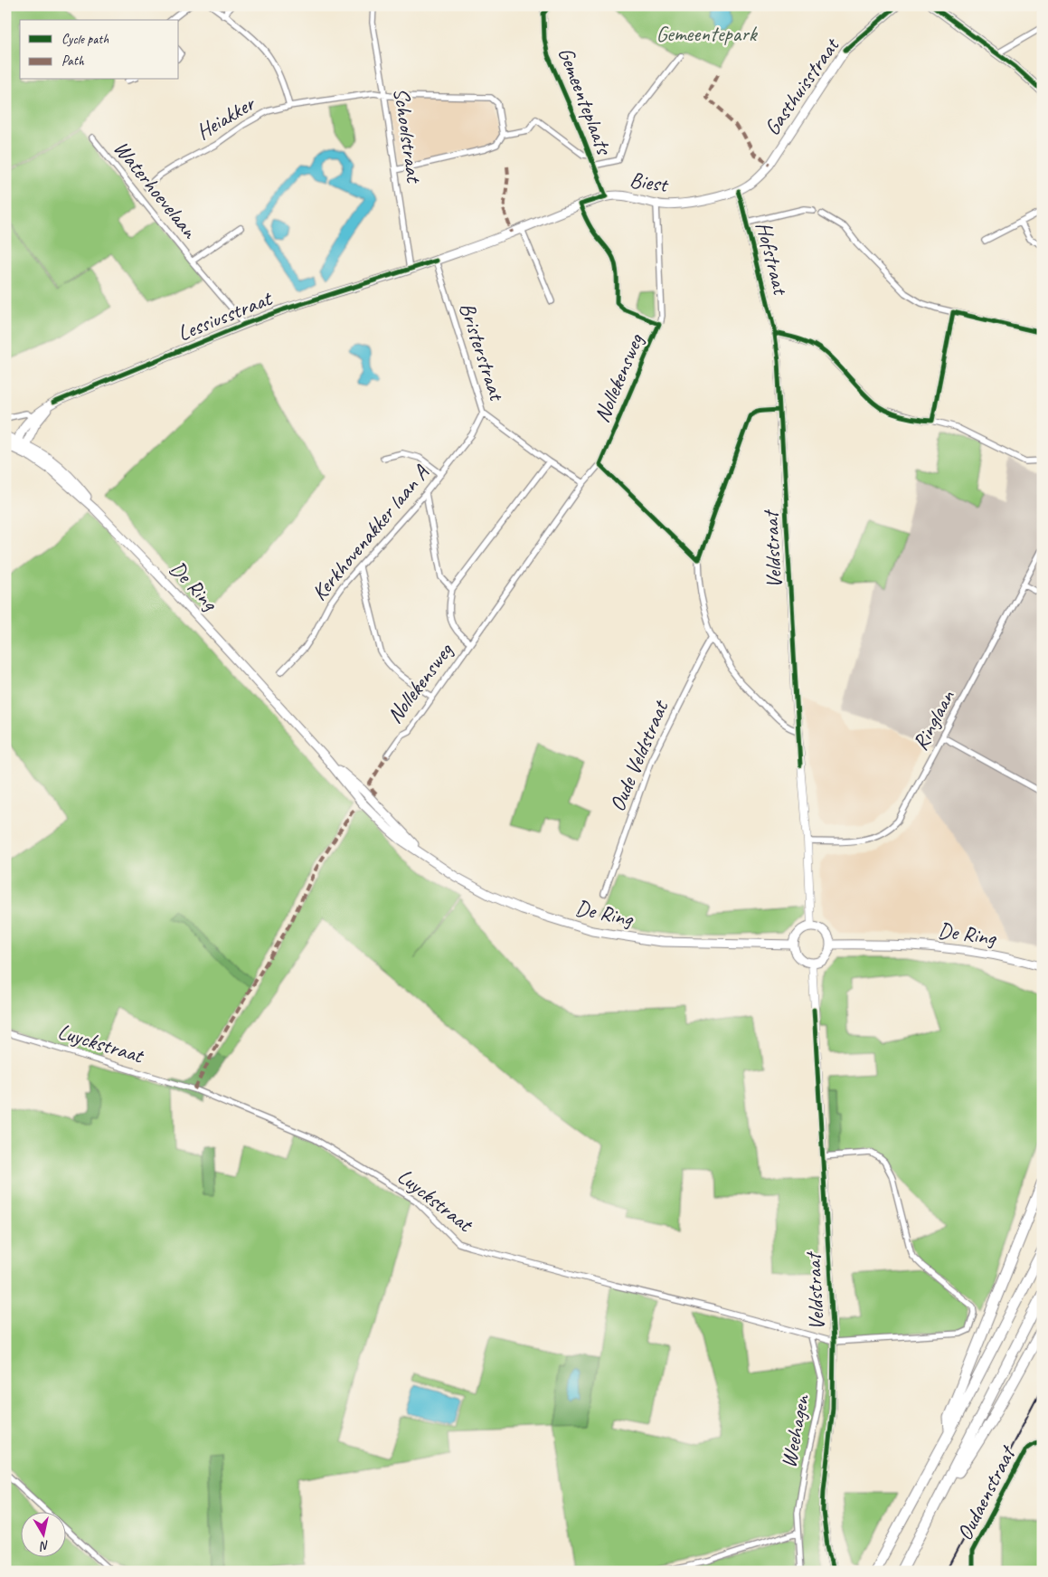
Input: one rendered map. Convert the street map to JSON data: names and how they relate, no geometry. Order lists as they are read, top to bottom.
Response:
{
  "streets": {
    "main road": [
      "Gasthuisstraat",
      "Biest",
      "Lessiusstraat",
      "De Ring"
    ],
    "street": [
      "Gemeenteplaats",
      "Heiakker",
      "Schoolstraat",
      "Waterhoevelaan",
      "Hofstraat",
      "Bristerstraat",
      "Nollekensweg",
      "Kerkhovenakker laan A",
      "Veldstraat",
      "Ringlaan",
      "Oude Veldstraat",
      "Luyckstraat",
      "Weehagen",
      "Oudaenstraat"
    ]
  },
  "crossings": [
    ["Gasthuisstraat", "Biest"],
    ["Gasthuisstraat", "Hofstraat"],
    ["Gemeenteplaats", "Heiakker"],
    ["Gemeenteplaats", "Biest"],
    ["Heiakker", "Schoolstraat"],
    ["Schoolstraat", "Lessiusstraat"],
    ["Biest", "Hofstraat"],
    ["Biest", "Lessiusstraat"],
    ["Biest", "Nollekensweg"],
    ["Waterhoevelaan", "Lessiusstraat"],
    ["Hofstraat", "Veldstraat"],
    ["Lessiusstraat", "Bristerstraat"],
    ["Lessiusstraat", "Nollekensweg"],
    ["Lessiusstraat", "De Ring"],
    ["Bristerstraat", "Nollekensweg"],
    ["Bristerstraat", "Kerkhovenakker laan A"],
    ["Veldstraat", "De Ring"],
    ["Veldstraat", "Ringlaan"],
    ["Veldstraat", "Luyckstraat"],
    ["Luyckstraat", "Weehagen"]
  ],
  "parks": ["Gemeentepark"],
  "legend": ["Cycle path", "Path"],
  "north": "bottom"
}
